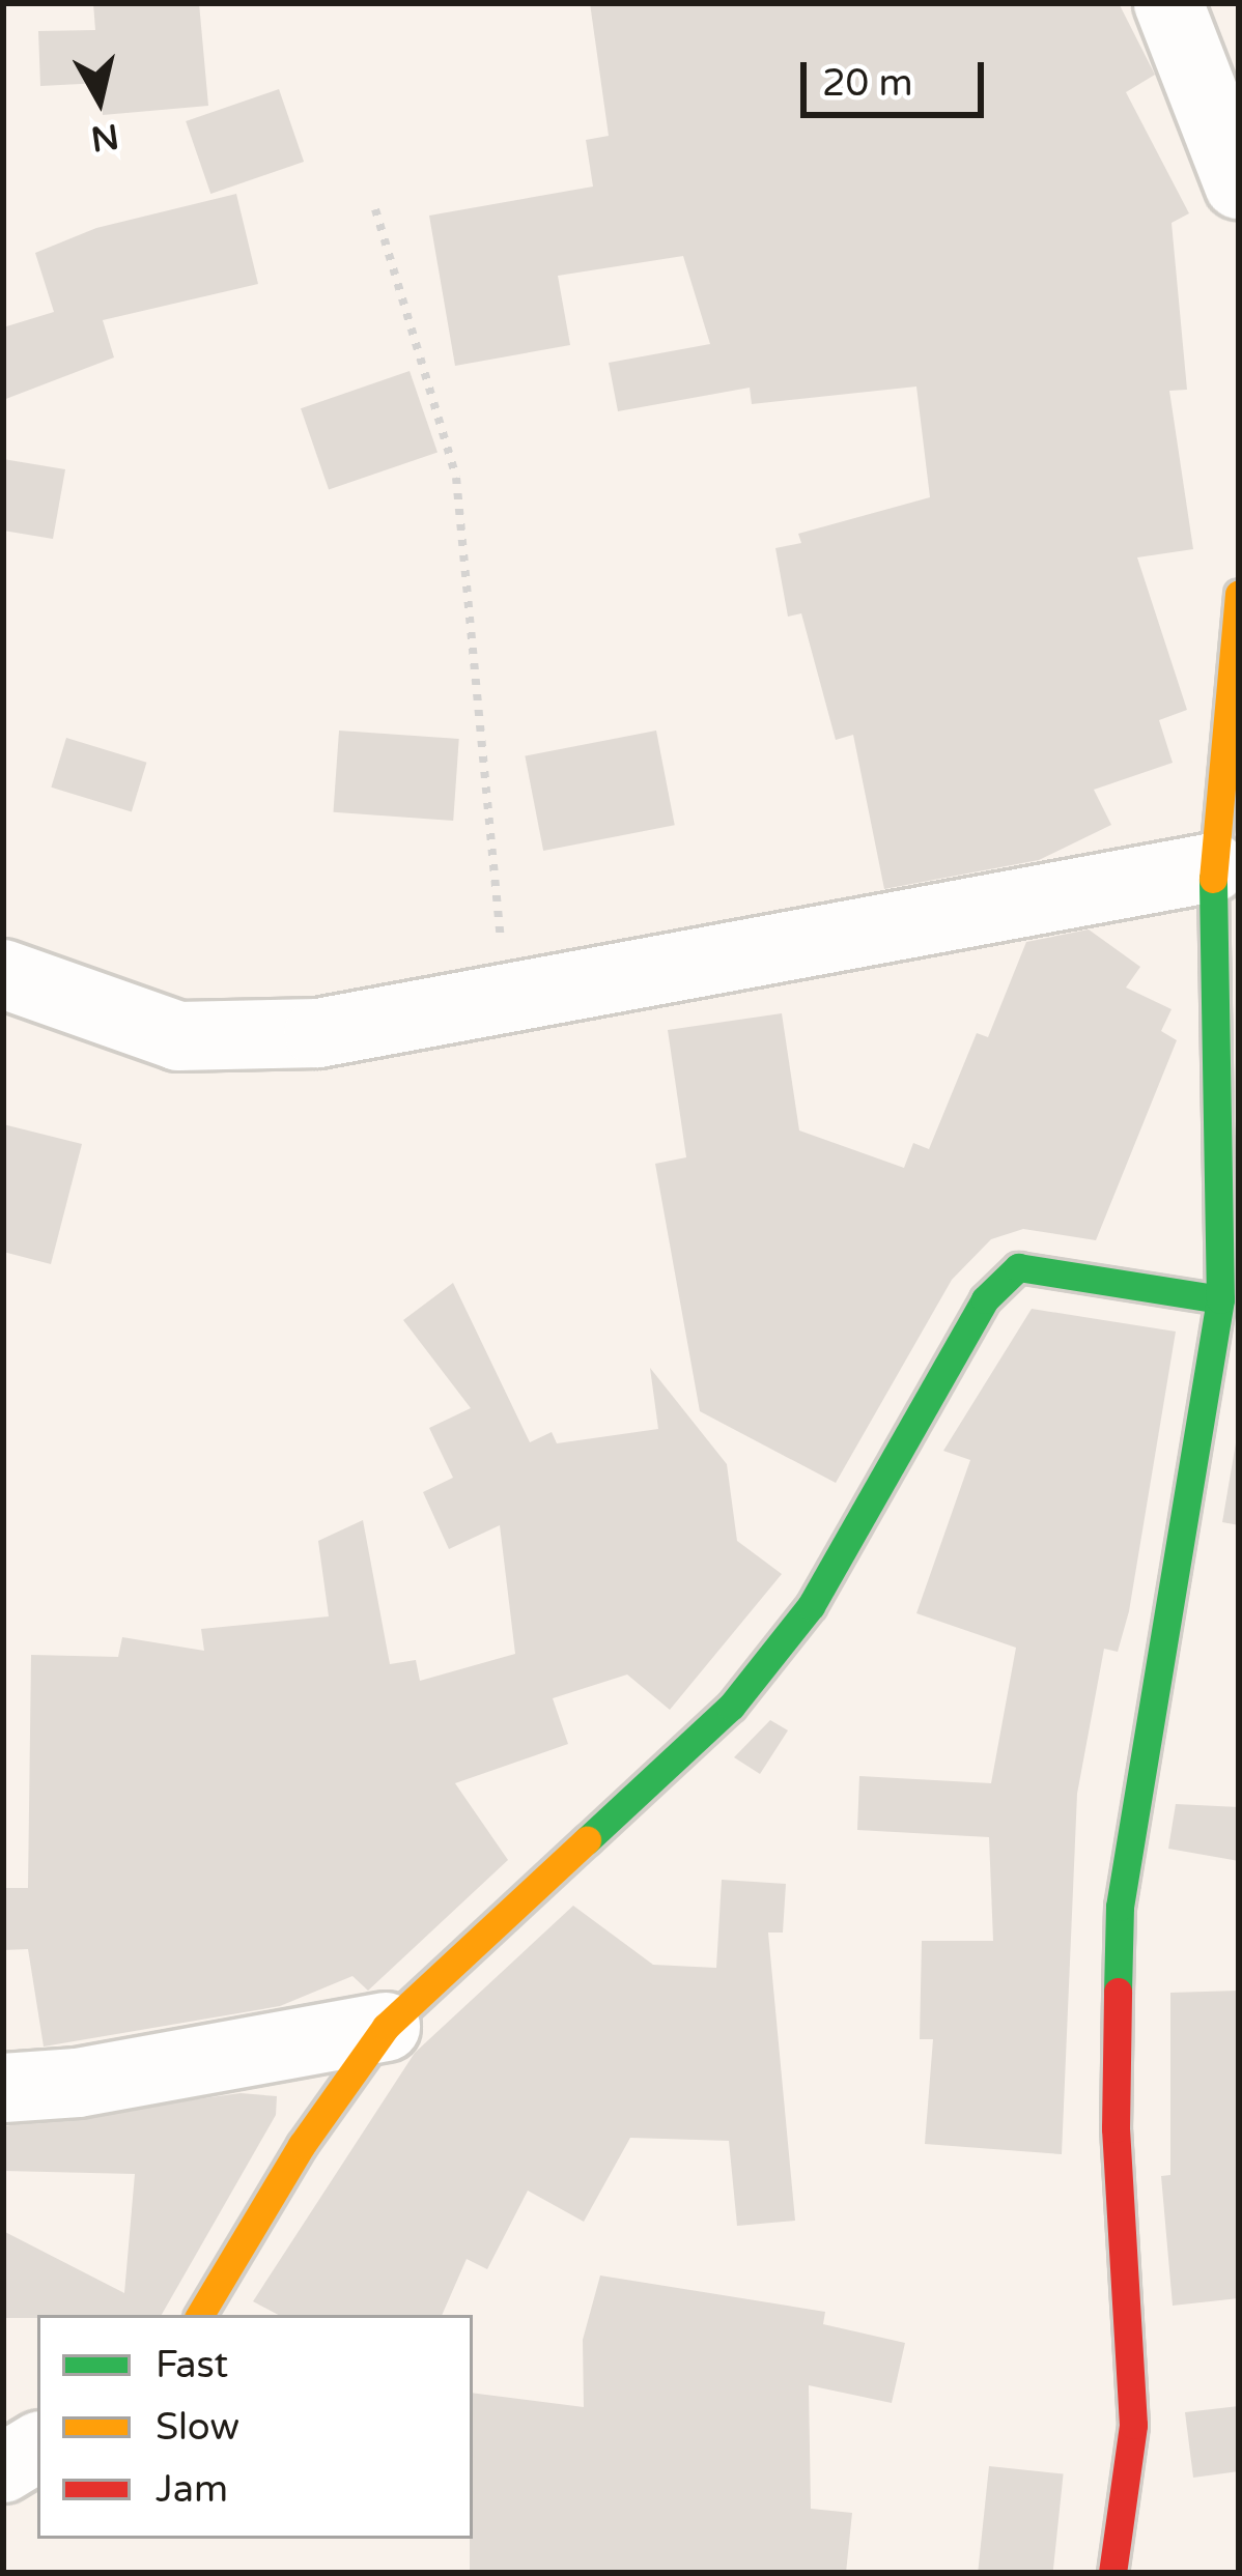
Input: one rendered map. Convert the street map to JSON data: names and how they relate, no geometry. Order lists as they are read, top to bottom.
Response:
{
  "legend": ["Fast", "Slow", "Jam"],
  "scale_bar": "20 m",
  "north": "bottom"
}
